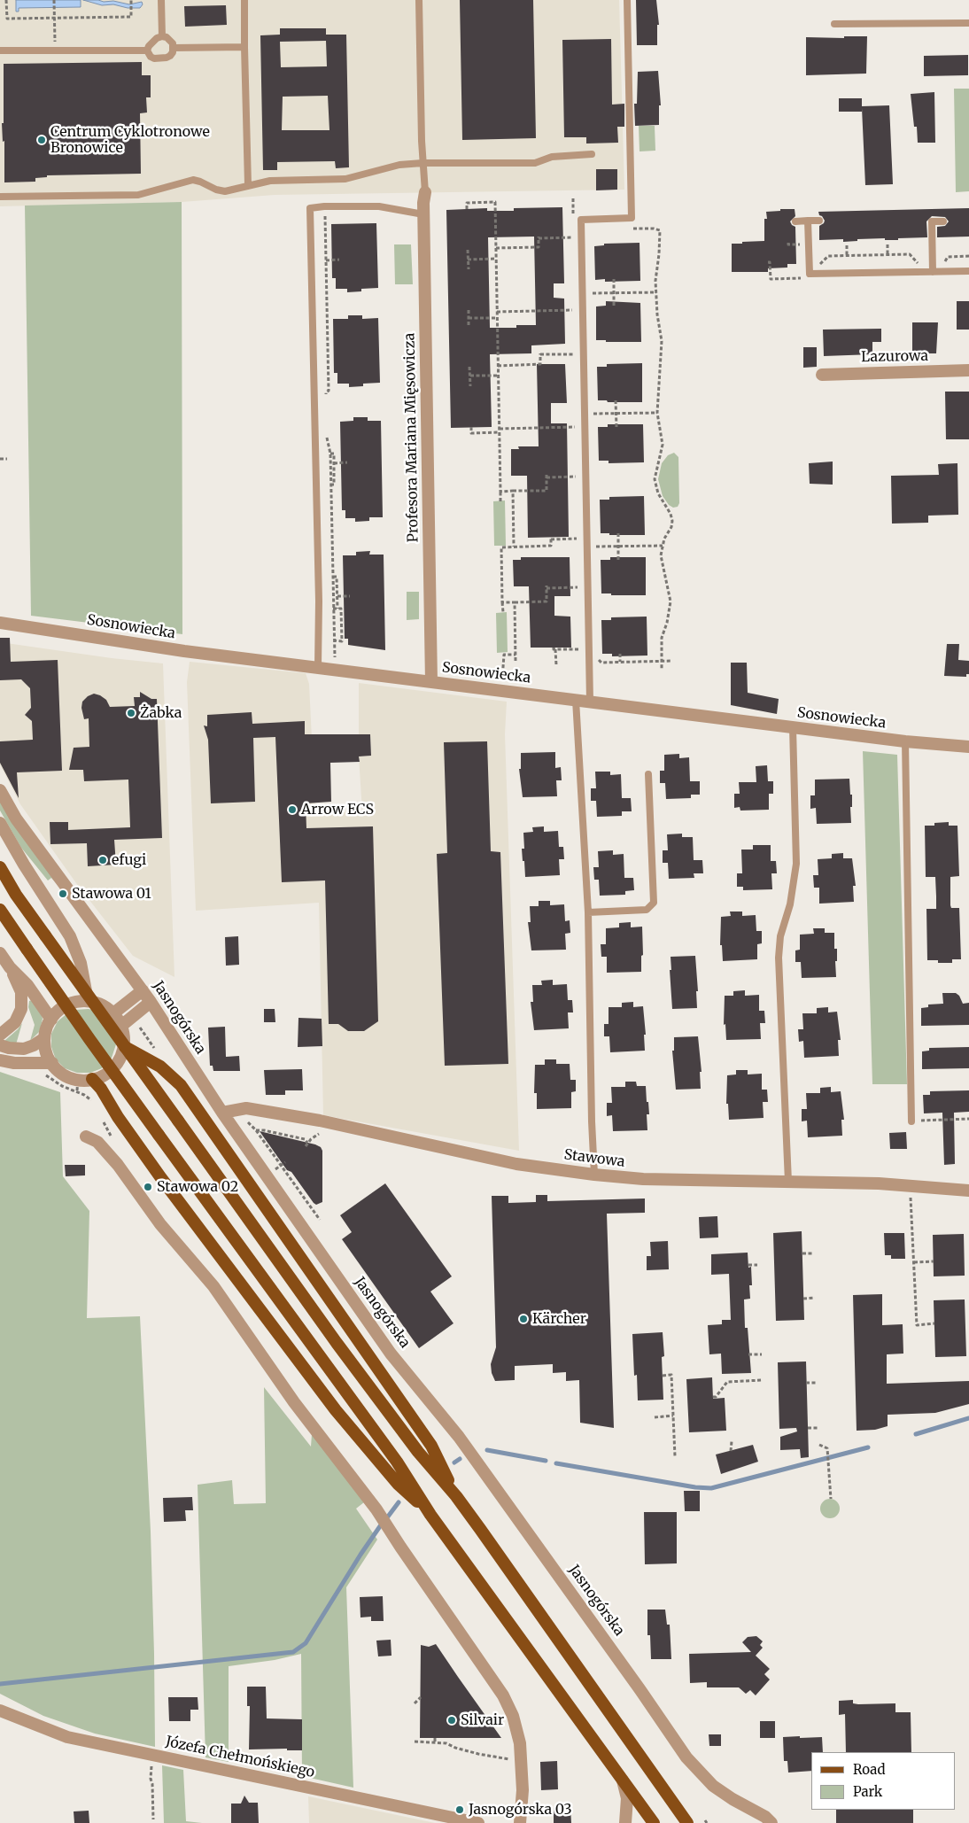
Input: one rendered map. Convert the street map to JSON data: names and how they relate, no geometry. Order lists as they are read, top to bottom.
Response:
{
  "streets": {
    "street": [
      "Lazurowa",
      "Profesora Mariana Mięsowicza",
      "Sosnowiecka",
      "Jasnogórska",
      "Stawowa",
      "Józefa Chełmońskiego"
    ]
  },
  "crossings": [
    ["Profesora Mariana Mięsowicza", "Sosnowiecka"],
    ["Jasnogórska", "Stawowa"]
  ],
  "places": [
    "Centrum Cyklotronowe Bronowice",
    "Żabka",
    "Arrow ECS",
    "efugi",
    "Stawowa 01",
    "Stawowa 02",
    "Kärcher",
    "Silvair",
    "Jasnogórska 03"
  ],
  "legend": ["Road", "Park"]
}
